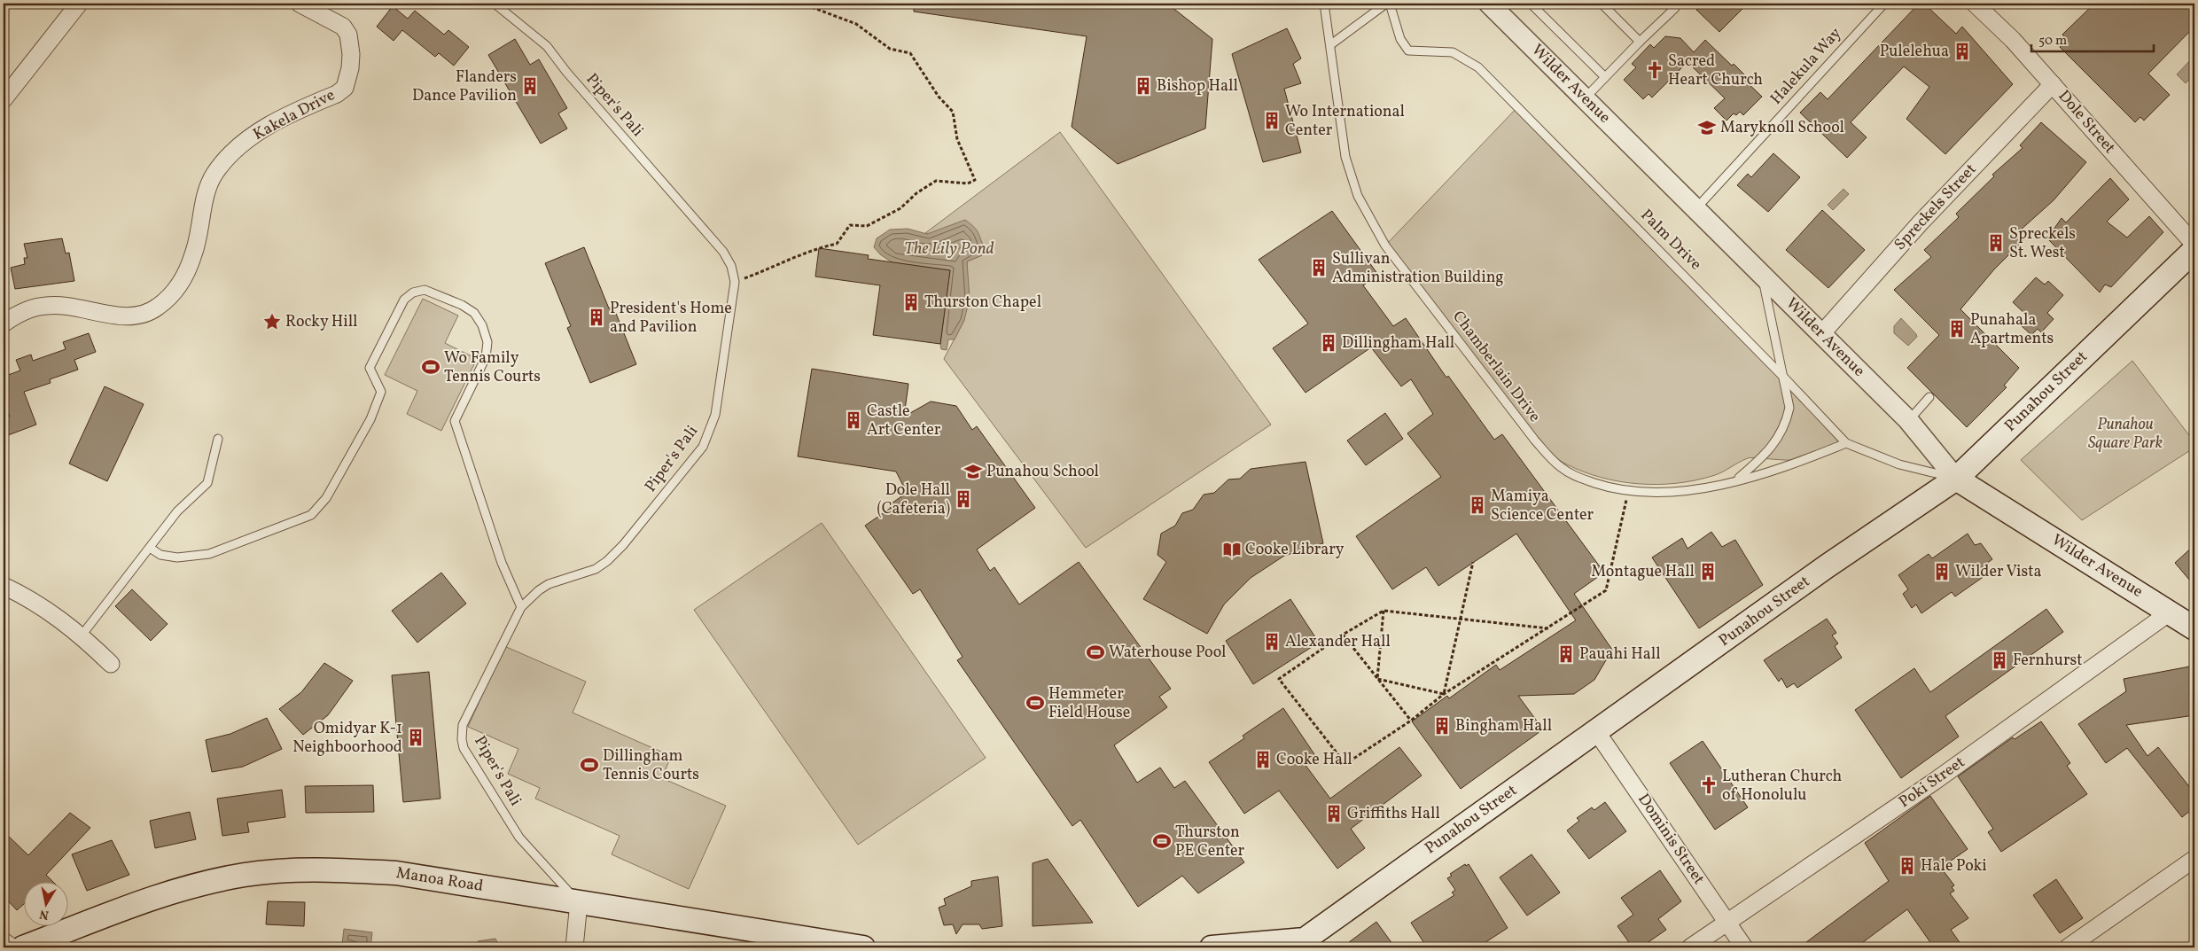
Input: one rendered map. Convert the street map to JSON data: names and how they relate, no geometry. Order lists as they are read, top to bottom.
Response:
{
  "streets": {
    "main road": ["Wilder Avenue", "Punahou Street", "Manoa Road"],
    "street": [
      "Kakela Drive",
      "Dole Street",
      "Spreckels Street",
      "Poki Street",
      "Dominis Street"
    ],
    "lane": [
      "Halekula Way",
      "Piper's Pali",
      "Palm Drive",
      "Chamberlain Drive"
    ]
  },
  "crossings": [
    ["Halekula Way", "Wilder Avenue"],
    ["Wilder Avenue", "Spreckels Street"],
    ["Wilder Avenue", "Palm Drive"],
    ["Wilder Avenue", "Punahou Street"],
    ["Wilder Avenue", "Poki Street"],
    ["Piper's Pali", "Manoa Road"],
    ["Dole Street", "Spreckels Street"],
    ["Palm Drive", "Chamberlain Drive"],
    ["Palm Drive", "Punahou Street"],
    ["Punahou Street", "Dominis Street"],
    ["Poki Street", "Dominis Street"]
  ],
  "water": ["The Lily Pond"],
  "parks": ["Punahou Square Park"],
  "places": {
    "building": [
      "Pulelehua",
      "Flanders Dance Pavilion",
      "Bishop Hall",
      "Wo International Center",
      "Spreckels St. West",
      "Sullivan Administration Building",
      "Thurston Chapel",
      "President's Home and Pavilion",
      "Punahala Apartments",
      "Dillingham Hall",
      "Castle Art Center",
      "Dole Hall (Cafeteria)",
      "Mamiya Science Center",
      "Montague Hall",
      "Wilder Vista",
      "Alexander Hall",
      "Pauahi Hall",
      "Fernhurst",
      "Bingham Hall",
      "Omidyar K-1 Neighboorhood",
      "Cooke Hall",
      "Griffiths Hall",
      "Hale Poki"
    ],
    "church": ["Sacred Heart Church", "Lutheran Church of Honolulu"],
    "school or university": ["Maryknoll School", "Punahou School"],
    "place": ["Rocky Hill"],
    "sports": [
      "Wo Family Tennis Courts",
      "Waterhouse Pool",
      "Hemmeter Field House",
      "Dillingham Tennis Courts",
      "Thurston PE Center"
    ],
    "library": ["Cooke Library"]
  },
  "scale_bar": "50 m",
  "north": "bottom"
}
